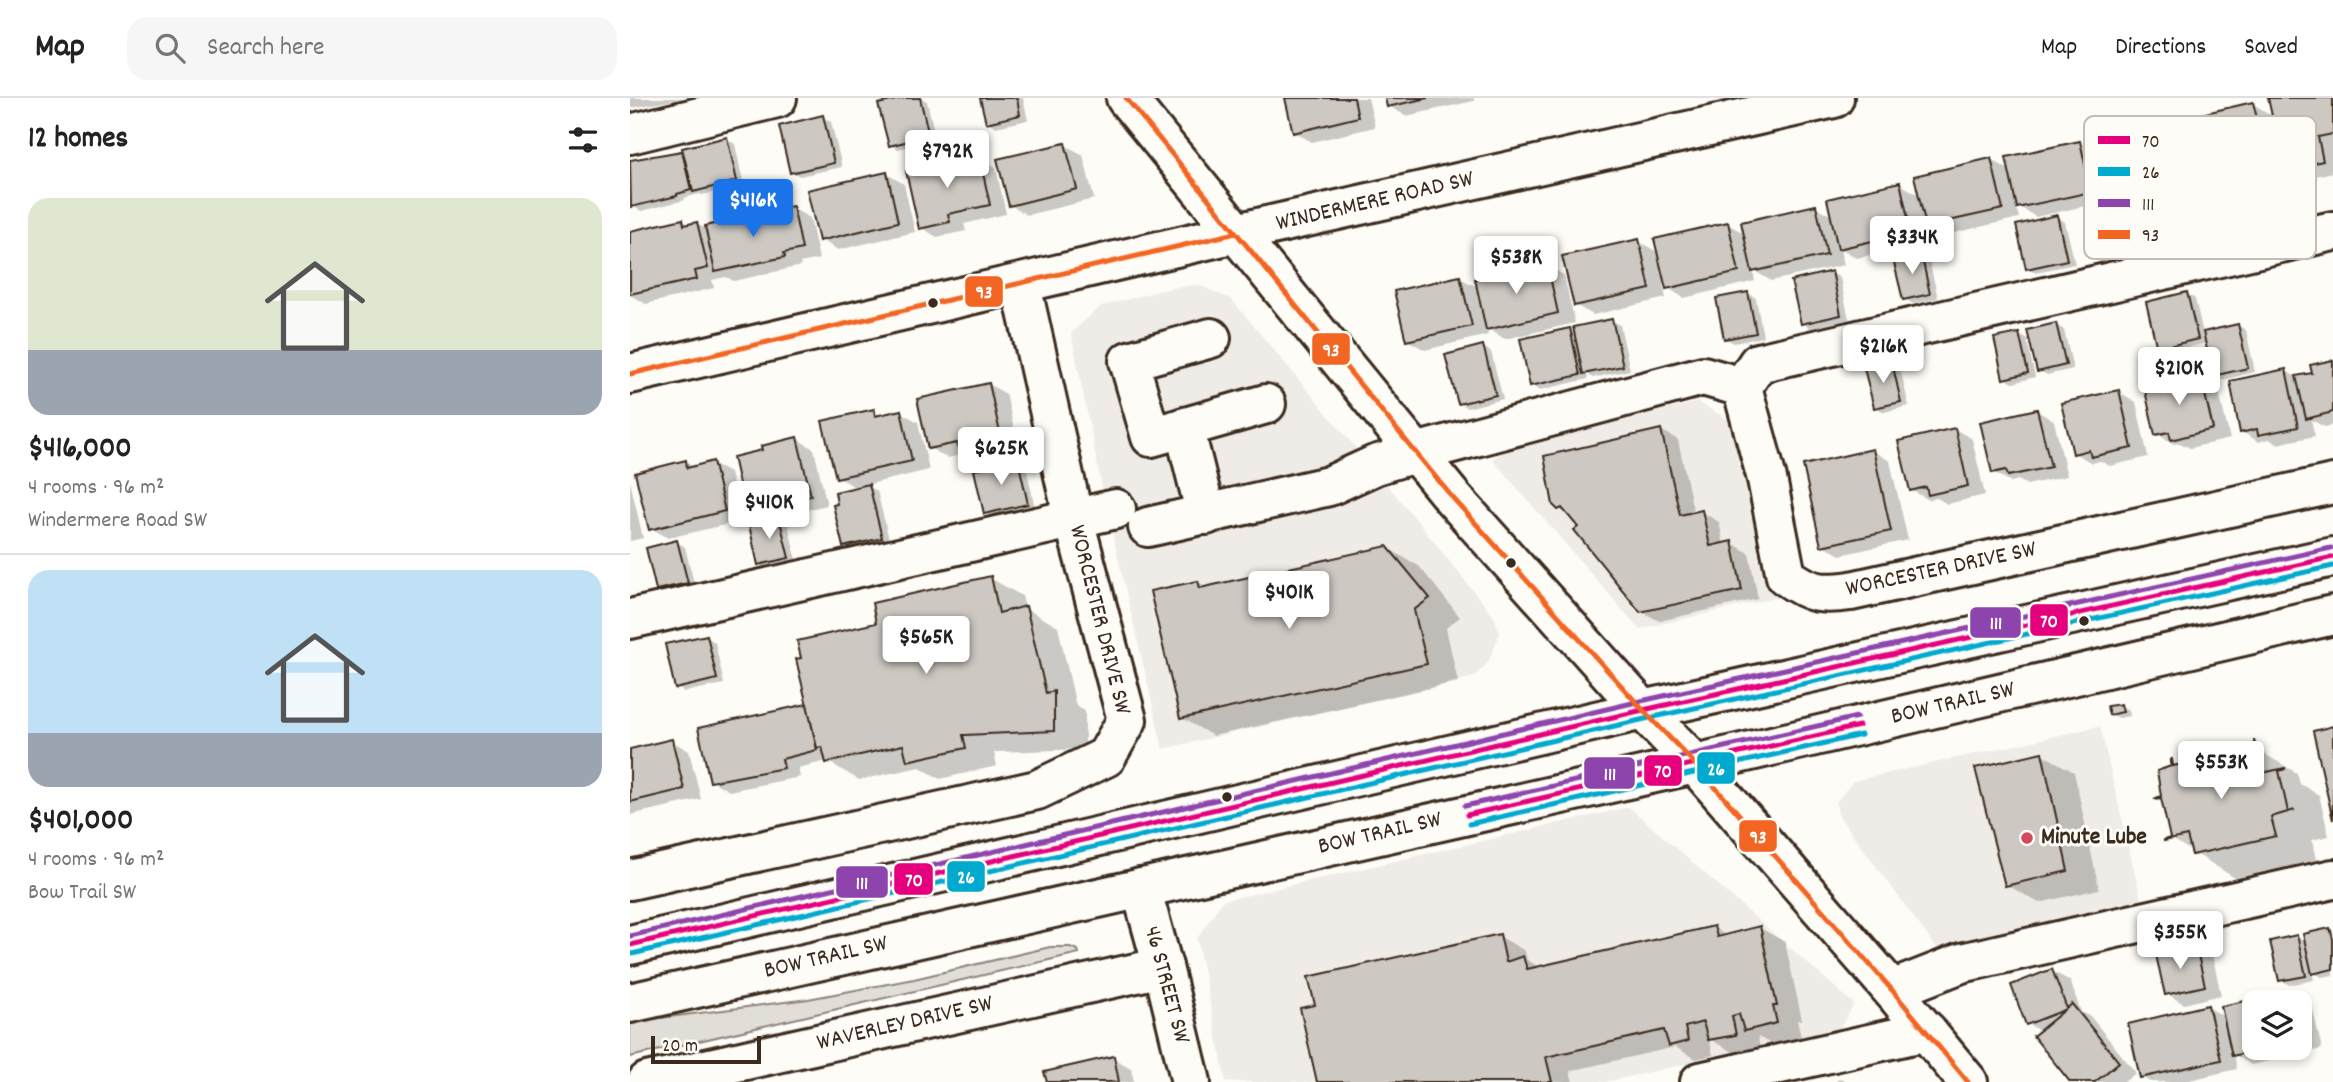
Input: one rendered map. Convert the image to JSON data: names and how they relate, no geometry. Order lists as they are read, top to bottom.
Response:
{
  "streets": {
    "street": [
      "WINDERMERE ROAD SW",
      "WORCESTER DRIVE SW",
      "BOW TRAIL SW",
      "46 STREET SW",
      "WAVERLEY DRIVE SW"
    ]
  },
  "crossings": [
    ["WINDERMERE ROAD SW", "WORCESTER DRIVE SW"],
    ["BOW TRAIL SW", "46 STREET SW"],
    ["46 STREET SW", "WAVERLEY DRIVE SW"]
  ],
  "places": ["Minute Lube"],
  "lines": [
    "transit line 93",
    "transit line 111",
    "transit line 70",
    "transit line 26"
  ],
  "legend": [
    "70",
    "26",
    "111",
    "93"
  ],
  "scale_bar": "20 m",
  "page": {
    "header": "Map",
    "search": "Search here",
    "nav": ["Map", "Directions", "Saved"],
    "heading": "12 homes",
    "price": [
      "$792K",
      "$416K",
      "$334K",
      "$538K",
      "$216K",
      "$210K",
      "$625K",
      "$410K",
      "$401K",
      "$565K",
      "$553K",
      "$355K"
    ],
    "list": [
      {
        "name": "$416,000",
        "note": "4 rooms · 96 m² · Windermere Road SW"
      },
      {
        "name": "$401,000",
        "note": "4 rooms · 96 m² · Bow Trail SW"
      }
    ],
    "scale": "20 m"
  }
}
